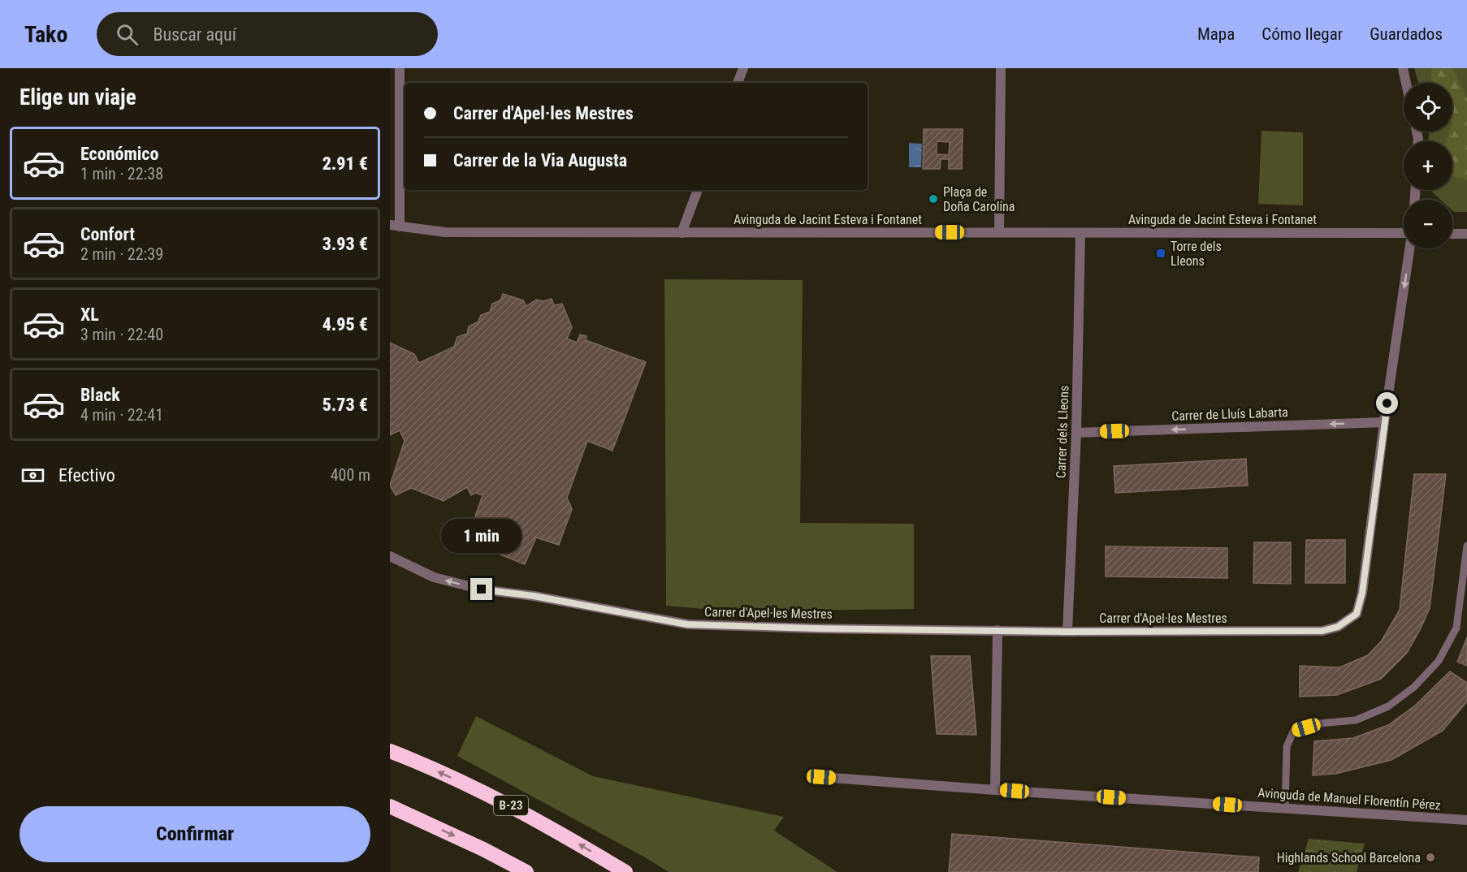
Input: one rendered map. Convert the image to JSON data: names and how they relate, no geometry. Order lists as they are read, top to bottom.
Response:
{
  "streets": {
    "highway": ["B-23"],
    "street": [
      "Avinguda de Jacint Esteva i Fontanet",
      "Carrer de Lluís Labarta",
      "Carrer dels Lleons",
      "Carrer d'Apel·les Mestres",
      "Avinguda de Manuel Florentín Pérez"
    ]
  },
  "crossings": [
    ["Avinguda de Jacint Esteva i Fontanet", "Carrer dels Lleons"],
    ["Carrer de Lluís Labarta", "Carrer dels Lleons"],
    ["Carrer de Lluís Labarta", "Carrer d'Apel·les Mestres"],
    ["Carrer dels Lleons", "Carrer d'Apel·les Mestres"]
  ],
  "one_way": ["Carrer de Lluís Labarta", "Carrer d'Apel·les Mestres"],
  "places": {
    "other": ["Plaça de Doña Carolina", "Highlands School Barcelona"],
    "transit": ["Torre dels Lleons"]
  },
  "page": {
    "header": "Tako",
    "search": "Buscar aquí",
    "nav": ["Mapa", "Cómo llegar", "Guardados"],
    "heading": "Elige un viaje",
    "map_buttons": ["+", "−"],
    "banner": ["Carrer d'Apel·les Mestres", "Carrer de la Via Augusta"],
    "list": [
      {
        "name": "Económico",
        "note": "1 min · 22:38",
        "value": "2.91 €"
      },
      {
        "name": "Confort",
        "note": "2 min · 22:39",
        "value": "3.93 €"
      },
      {
        "name": "XL",
        "note": "3 min · 22:40",
        "value": "4.95 €"
      },
      {
        "name": "Black",
        "note": "4 min · 22:41",
        "value": "5.73 €"
      }
    ],
    "pay": ["Efectivo", "400 m"],
    "bubble": "1 min",
    "buttons": "Confirmar"
  }
}
